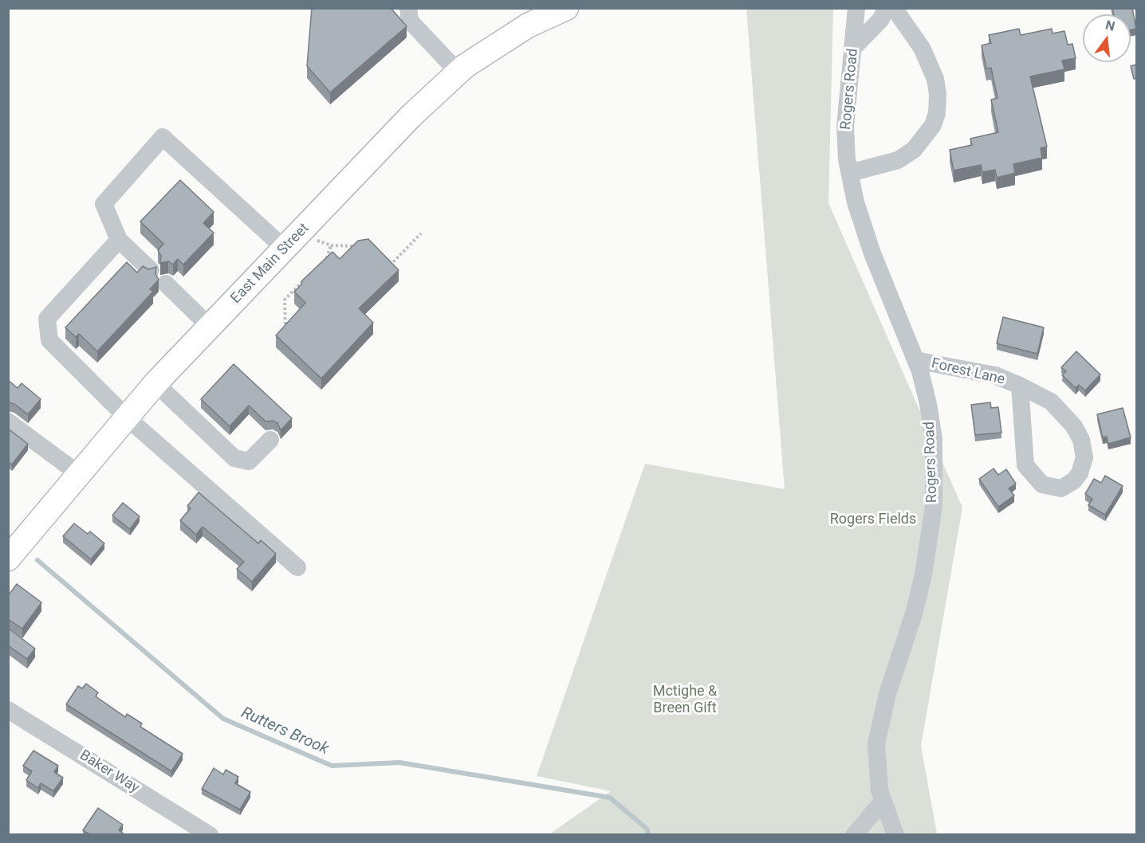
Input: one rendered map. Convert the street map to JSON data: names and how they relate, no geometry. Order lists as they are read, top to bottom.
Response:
{
  "streets": {
    "main road": ["East Main Street"],
    "street": ["Rogers Road", "Forest Lane", "Baker Way"]
  },
  "crossings": [
    ["Rogers Road", "Forest Lane"]
  ],
  "water": ["Rutters Brook"],
  "parks": ["Rogers Fields", "Mctighe & Breen Gift"],
  "north": "top"
}
